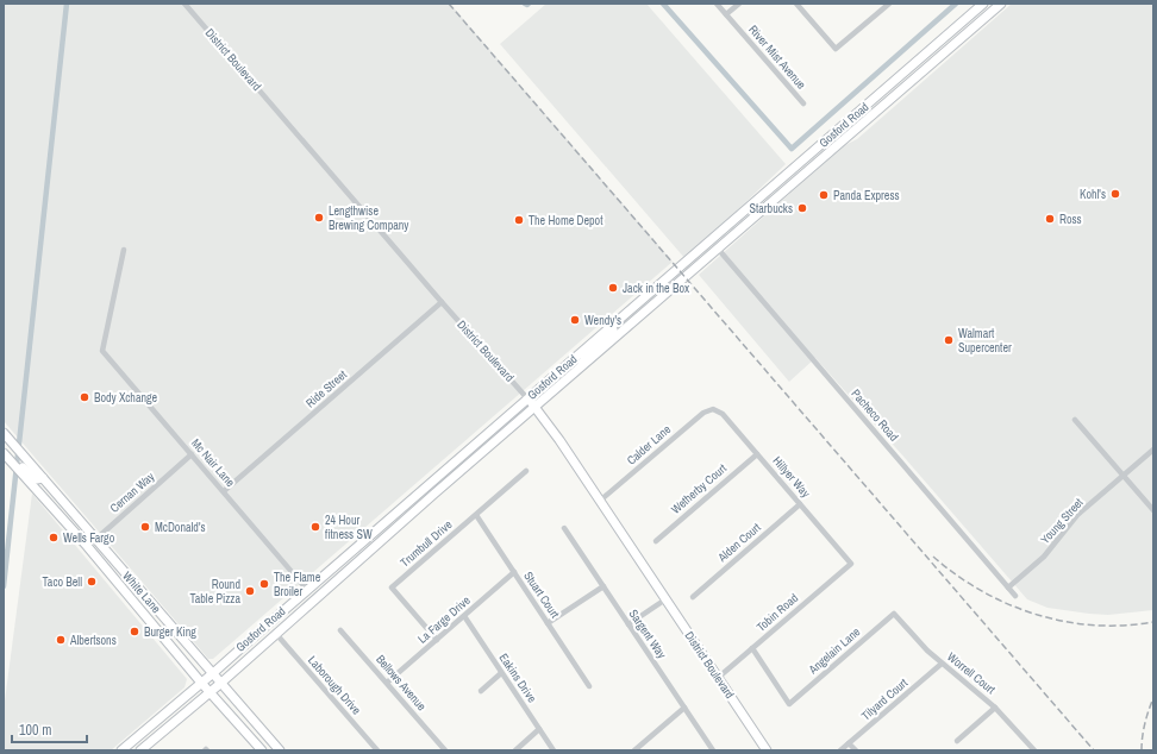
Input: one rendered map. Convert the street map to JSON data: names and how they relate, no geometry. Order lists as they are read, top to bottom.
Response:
{
  "streets": {
    "main road": ["District Boulevard", "Gosford Road", "White Lane"],
    "street": [
      "River Mist Avenue",
      "Ride Street",
      "Pacheco Road",
      "Calder Lane",
      "Mc Nair Lane",
      "Hillyer Way",
      "Wetherby Court",
      "Cernan Way",
      "Young Street",
      "Alden Court",
      "Trumbull Drive",
      "Stuart Court",
      "Tobin Road",
      "La Farge Drive",
      "Sargent Way",
      "Angelain Lane",
      "Worrell Court",
      "Eakins Drive",
      "Bellows Avenue",
      "Laborough Drive",
      "Tilyard Court"
    ]
  },
  "crossings": [
    ["District Boulevard", "Gosford Road"],
    ["District Boulevard", "Ride Street"],
    ["District Boulevard", "Calder Lane"],
    ["District Boulevard", "Tobin Road"],
    ["Gosford Road", "Pacheco Road"],
    ["Gosford Road", "Mc Nair Lane"],
    ["Gosford Road", "White Lane"],
    ["Gosford Road", "Laborough Drive"],
    ["Ride Street", "Mc Nair Lane"],
    ["Pacheco Road", "Young Street"],
    ["Calder Lane", "Hillyer Way"],
    ["Mc Nair Lane", "Cernan Way"],
    ["Hillyer Way", "Wetherby Court"],
    ["Hillyer Way", "Alden Court"],
    ["Hillyer Way", "Tobin Road"],
    ["Cernan Way", "White Lane"],
    ["Trumbull Drive", "Stuart Court"],
    ["Trumbull Drive", "La Farge Drive"],
    ["Stuart Court", "La Farge Drive"],
    ["Tobin Road", "Angelain Lane"],
    ["La Farge Drive", "Eakins Drive"],
    ["La Farge Drive", "Bellows Avenue"],
    ["Angelain Lane", "Worrell Court"],
    ["Worrell Court", "Tilyard Court"]
  ],
  "places": [
    "Kohl's",
    "Panda Express",
    "Starbucks",
    "Lengthwise Brewing Company",
    "Ross",
    "The Home Depot",
    "Jack in the Box",
    "Wendy's",
    "Walmart Supercenter",
    "Body Xchange",
    "McDonald's",
    "24 Hour fitness SW",
    "Wells Fargo",
    "Taco Bell",
    "The Flame Broiler",
    "Round Table Pizza",
    "Burger King",
    "Albertsons"
  ],
  "scale_bar": "100 m"
}
